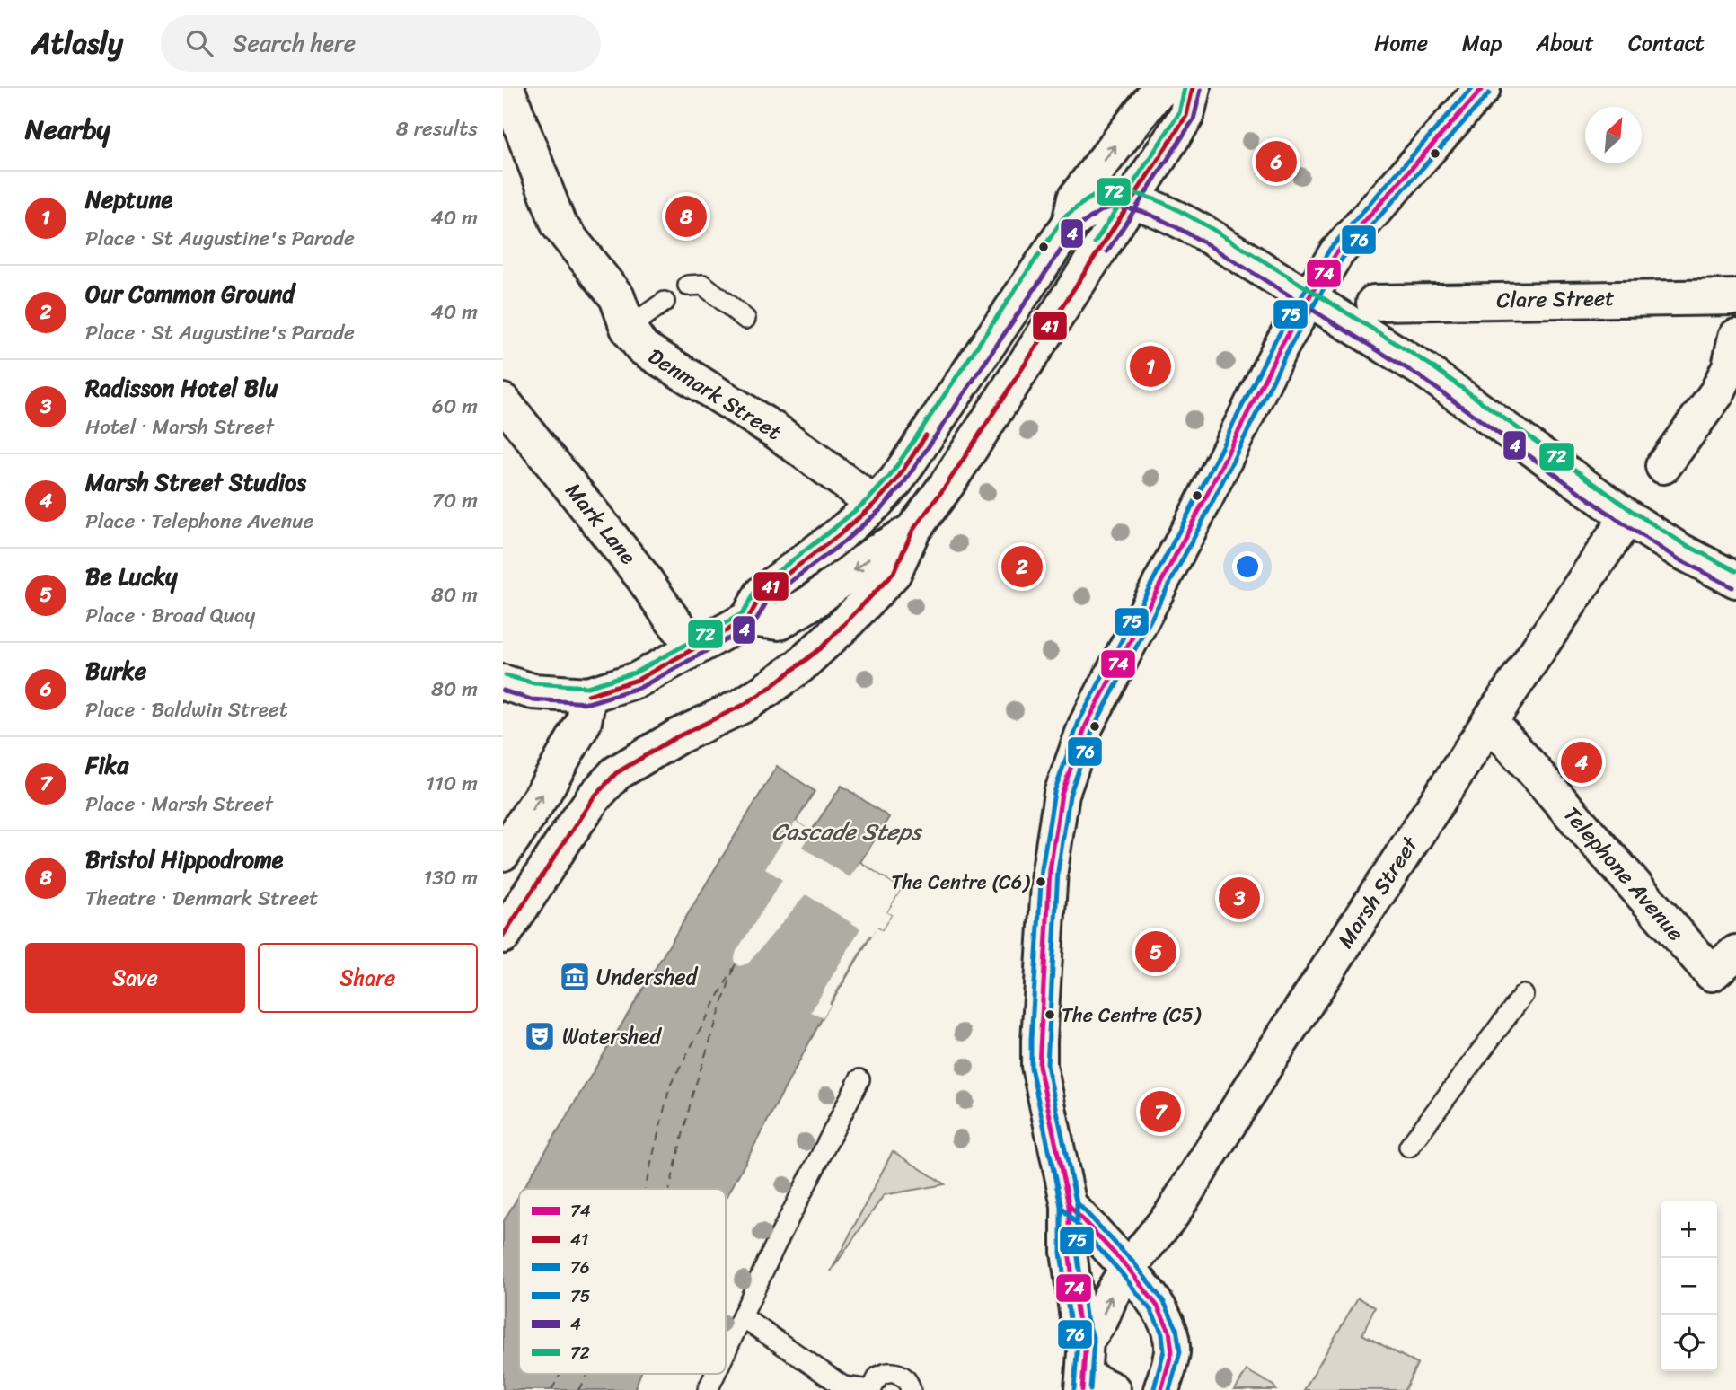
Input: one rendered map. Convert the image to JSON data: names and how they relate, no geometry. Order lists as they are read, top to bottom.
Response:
{
  "streets": {
    "street": [
      "Clare Street",
      "Denmark Street",
      "Mark Lane",
      "Telephone Avenue",
      "Marsh Street"
    ]
  },
  "crossings": [
    ["Telephone Avenue", "Marsh Street"]
  ],
  "water": ["Cascade Steps"],
  "places": {
    "other": ["The Centre (C6)", "The Centre (C5)"],
    "museum": ["Undershed"],
    "theatre": ["Watershed"]
  },
  "lines": [
    "transit line 74",
    "transit line 41",
    "transit line 75",
    "transit line 72",
    "transit line 4",
    "transit line 76"
  ],
  "legend": [
    "74",
    "41",
    "76",
    "75",
    "4",
    "72"
  ],
  "north": "top right",
  "page": {
    "header": "Atlasly",
    "search": "Search here",
    "nav": [
      "Home",
      "Map",
      "About",
      "Contact"
    ],
    "heading": ["Nearby", "8 results"],
    "pins": [
      "6",
      "8",
      "1",
      "2",
      "4",
      "3",
      "5",
      "7"
    ],
    "list": [
      {
        "mark": "1",
        "name": "Neptune",
        "note": "Place · St Augustine's Parade",
        "value": "40 m"
      },
      {
        "mark": "2",
        "name": "Our Common Ground",
        "note": "Place · St Augustine's Parade",
        "value": "40 m"
      },
      {
        "mark": "3",
        "name": "Radisson Hotel Blu",
        "note": "Hotel · Marsh Street",
        "value": "60 m"
      },
      {
        "mark": "4",
        "name": "Marsh Street Studios",
        "note": "Place · Telephone Avenue",
        "value": "70 m"
      },
      {
        "mark": "5",
        "name": "Be Lucky",
        "note": "Place · Broad Quay",
        "value": "80 m"
      },
      {
        "mark": "6",
        "name": "Burke",
        "note": "Place · Baldwin Street",
        "value": "80 m"
      },
      {
        "mark": "7",
        "name": "Fika",
        "note": "Place · Marsh Street",
        "value": "110 m"
      },
      {
        "mark": "8",
        "name": "Bristol Hippodrome",
        "note": "Theatre · Denmark Street",
        "value": "130 m"
      }
    ],
    "buttons": ["Save", "Share"],
    "map_buttons": ["+", "−"]
  }
}
